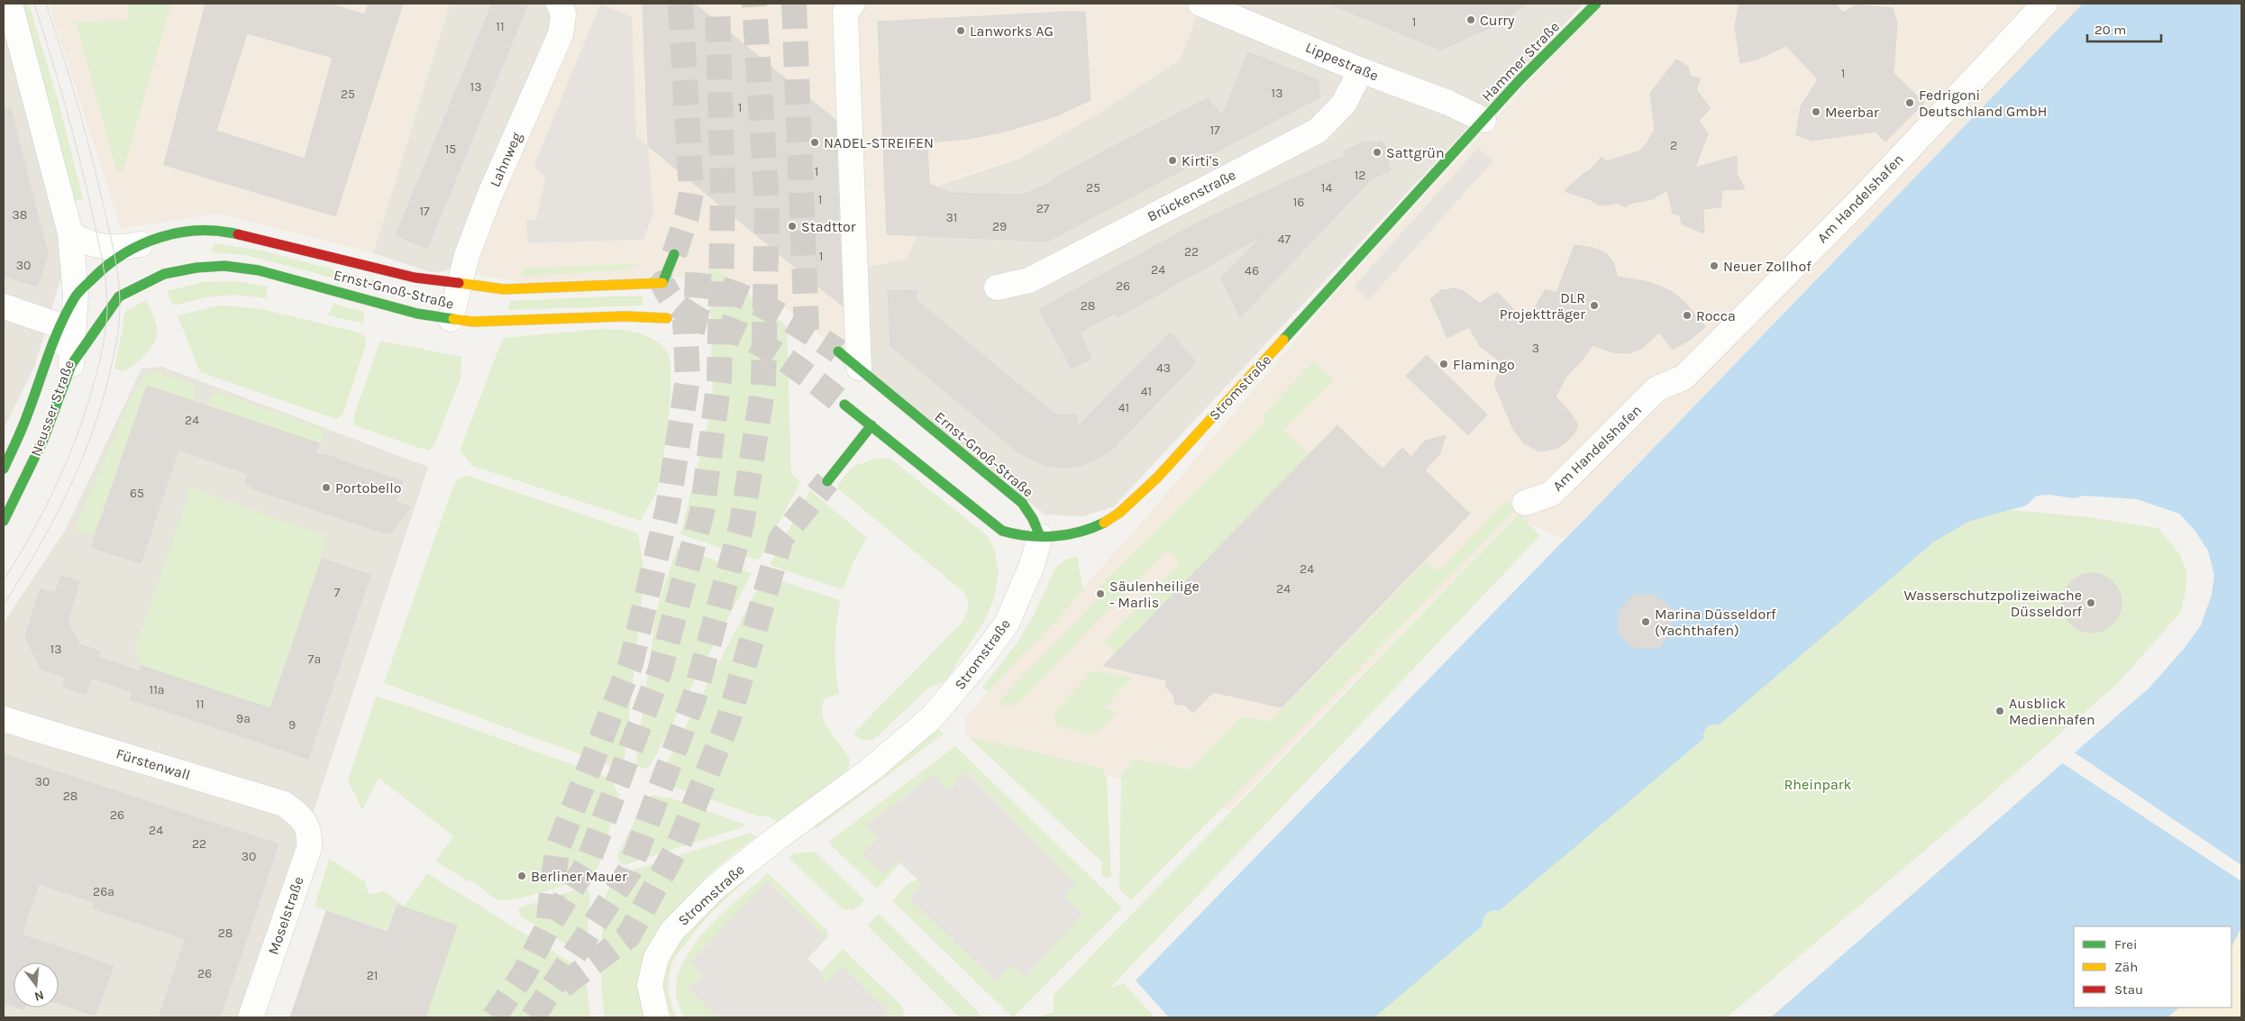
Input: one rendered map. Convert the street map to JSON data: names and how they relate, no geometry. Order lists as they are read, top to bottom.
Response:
{
  "streets": {
    "main road": [
      "Hammer Straße",
      "Ernst-Gnoß-Straße",
      "Stromstraße",
      "Neusser Straße"
    ],
    "street": [
      "Lippestraße",
      "Lahnweg",
      "Brückenstraße",
      "Am Handelshafen",
      "Fürstenwall",
      "Moselstraße"
    ]
  },
  "crossings": [
    ["Lippestraße", "Hammer Straße"],
    ["Lippestraße", "Brückenstraße"],
    ["Lippestraße", "Stromstraße"],
    ["Hammer Straße", "Stromstraße"],
    ["Lahnweg", "Ernst-Gnoß-Straße"],
    ["Ernst-Gnoß-Straße", "Stromstraße"],
    ["Ernst-Gnoß-Straße", "Neusser Straße"],
    ["Fürstenwall", "Moselstraße"]
  ],
  "parks": ["Rheinpark"],
  "places": [
    "Curry",
    "Lanworks AG",
    "Fedrigoni Deutschland GmbH",
    "Meerbar",
    "NADEL-STREIFEN",
    "Sattgrün",
    "Kirti's",
    "Stadttor",
    "Neuer Zollhof",
    "DLR Projektträger",
    "Rocca",
    "Flamingo",
    "Portobello",
    "Säulenheilige - Marlis",
    "Wasserschutzpolizeiwache Düsseldorf",
    "Marina Düsseldorf (Yachthafen)",
    "Ausblick Medienhafen",
    "Berliner Mauer"
  ],
  "house_numbers": [
    "1",
    "11",
    "1",
    "13",
    "13",
    "25",
    "1",
    "17",
    "2",
    "15",
    "1",
    "12",
    "25",
    "14",
    "1",
    "16",
    "27",
    "17",
    "38",
    "31",
    "29",
    "47",
    "22",
    "1",
    "30",
    "24",
    "46",
    "26",
    "28",
    "3",
    "43",
    "41",
    "41",
    "24",
    "65",
    "24",
    "24",
    "7",
    "13",
    "7a",
    "11a",
    "11",
    "9a",
    "9",
    "30",
    "28",
    "26",
    "24",
    "22",
    "30",
    "26a",
    "28",
    "26",
    "21"
  ],
  "legend": ["Frei", "Zäh", "Stau"],
  "scale_bar": "20 m",
  "north": "bottom"
}
